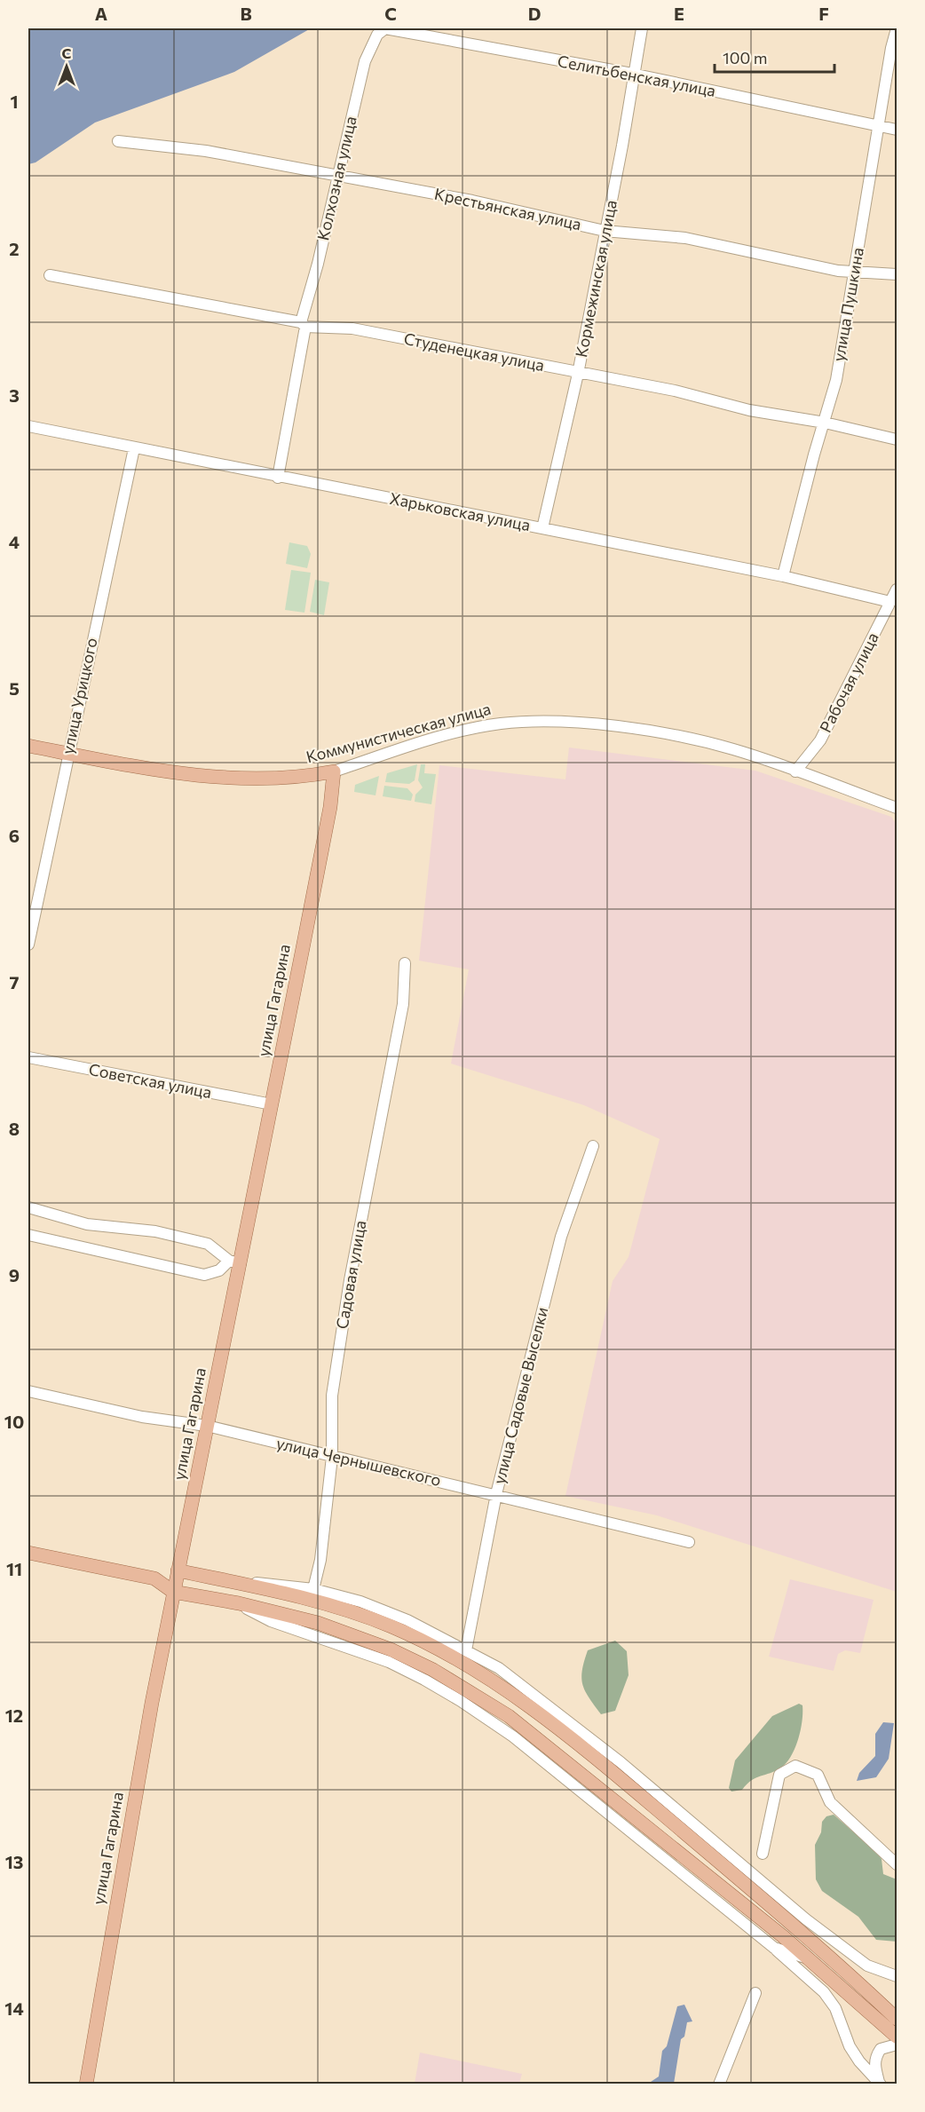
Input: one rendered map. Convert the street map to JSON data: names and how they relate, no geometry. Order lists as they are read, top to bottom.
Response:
{
  "streets": {
    "main road": ["Коммунистическая улица", "улица Гагарина"],
    "street": [
      "Селитьбенская улица",
      "Колхозная улица",
      "Крестьянская улица",
      "Кормежинская улица",
      "улица Пушкина",
      "Студенецкая улица",
      "Харьковская улица",
      "Рабочая улица",
      "улица Урицкого",
      "Советская улица",
      "Садовая улица",
      "улица Садовые Выселки",
      "улица Чернышевского"
    ]
  },
  "crossings": [
    ["Селитьбенская улица", "Колхозная улица"],
    ["Селитьбенская улица", "Кормежинская улица"],
    ["Селитьбенская улица", "улица Пушкина"],
    ["Колхозная улица", "Крестьянская улица"],
    ["Колхозная улица", "Студенецкая улица"],
    ["Колхозная улица", "Харьковская улица"],
    ["Крестьянская улица", "Кормежинская улица"],
    ["Крестьянская улица", "улица Пушкина"],
    ["Кормежинская улица", "Студенецкая улица"],
    ["Кормежинская улица", "Харьковская улица"],
    ["улица Пушкина", "Студенецкая улица"],
    ["улица Пушкина", "Харьковская улица"],
    ["Харьковская улица", "Рабочая улица"],
    ["Харьковская улица", "улица Урицкого"],
    ["Рабочая улица", "Коммунистическая улица"],
    ["улица Урицкого", "Коммунистическая улица"],
    ["Коммунистическая улица", "улица Гагарина"],
    ["улица Гагарина", "Советская улица"],
    ["улица Гагарина", "улица Чернышевского"],
    ["Садовая улица", "улица Чернышевского"],
    ["улица Садовые Выселки", "улица Чернышевского"]
  ],
  "scale_bar": "100 m",
  "north": "top",
  "grid": {
    "columns": [
      "A",
      "B",
      "C",
      "D",
      "E",
      "F"
    ],
    "rows": [
      "1",
      "2",
      "3",
      "4",
      "5",
      "6",
      "7",
      "8",
      "9",
      "10",
      "11",
      "12",
      "13",
      "14"
    ]
  }
}
